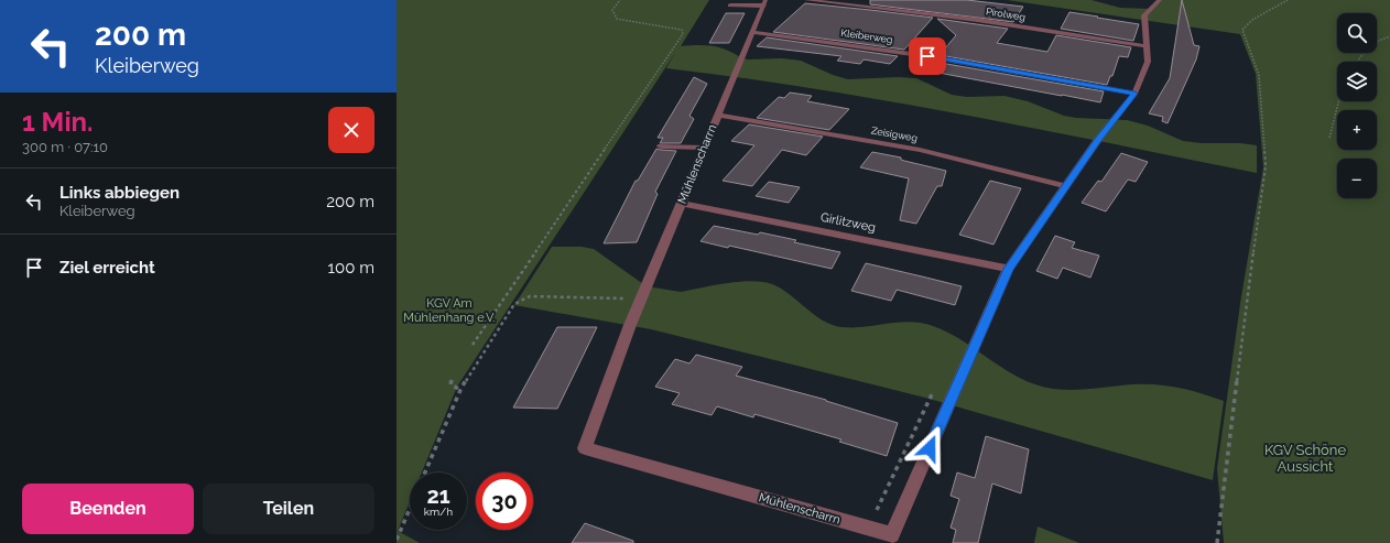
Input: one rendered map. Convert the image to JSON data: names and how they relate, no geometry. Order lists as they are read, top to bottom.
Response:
{
  "streets": {
    "street": [
      "Pirolweg",
      "Kleiberweg",
      "Zeisigweg",
      "Mühlenscharrn",
      "Girlitzweg"
    ]
  },
  "crossings": [
    ["Pirolweg", "Mühlenscharrn"],
    ["Kleiberweg", "Mühlenscharrn"],
    ["Zeisigweg", "Mühlenscharrn"],
    ["Mühlenscharrn", "Girlitzweg"]
  ],
  "parks": ["KGV Am Mühlenhang e.V.", "KGV Schöne Aussicht"],
  "page": {
    "turn": ["200 m", "Kleiberweg"],
    "map_buttons": ["+", "−"],
    "heading": ["1 Min.", "300 m · 07:10"],
    "list": [
      {
        "name": "Links abbiegen",
        "note": "Kleiberweg",
        "value": "200 m"
      },
      {
        "name": "Ziel erreicht",
        "value": "100 m"
      }
    ],
    "speed": "21 km/h",
    "limit": "30",
    "buttons": ["Beenden", "Teilen"]
  }
}
